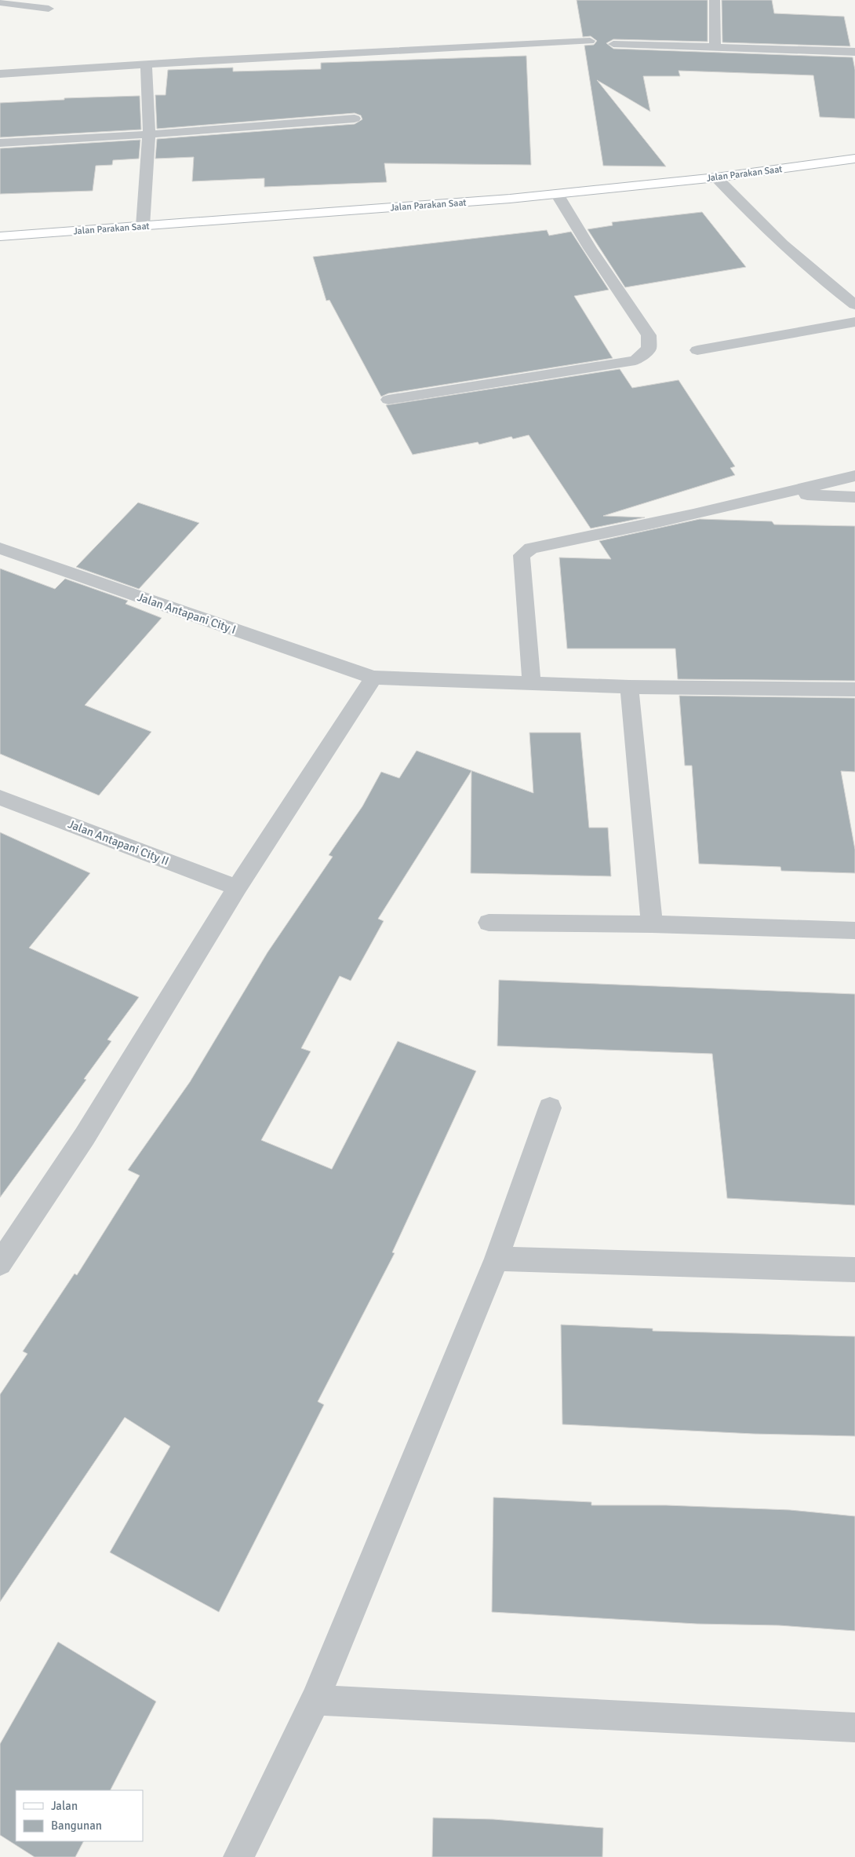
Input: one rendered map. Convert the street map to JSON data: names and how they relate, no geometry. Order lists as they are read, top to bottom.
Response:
{
  "streets": {
    "street": ["Jalan Parakan Saat", "Jalan Antapani City I", "Jalan Antapani City II"]
  },
  "legend": ["Jalan", "Bangunan"]
}
